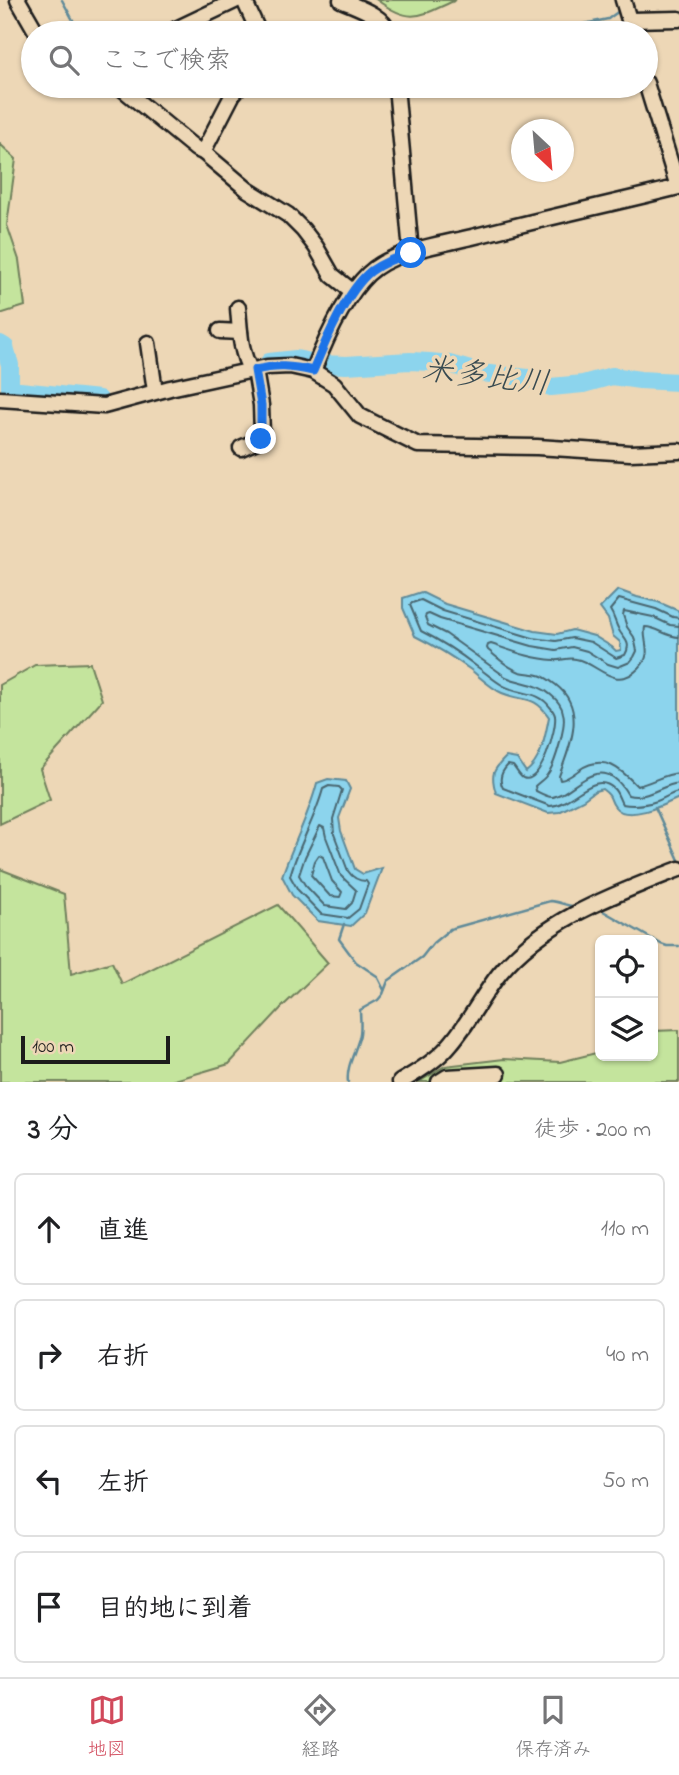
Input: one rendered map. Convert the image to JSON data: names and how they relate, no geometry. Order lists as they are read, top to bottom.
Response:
{
  "water": ["米多比川"],
  "scale_bar": "100 m",
  "north": "bottom right",
  "page": {
    "search": "ここで検索",
    "scale": "100 m",
    "heading": ["3 分", "徒歩 · 200 m"],
    "list": [
      ["直進", "110 m"],
      ["右折", "40 m"],
      ["左折", "50 m"],
      "目的地に到着"
    ],
    "nav": ["地図", "経路", "保存済み"]
  }
}
